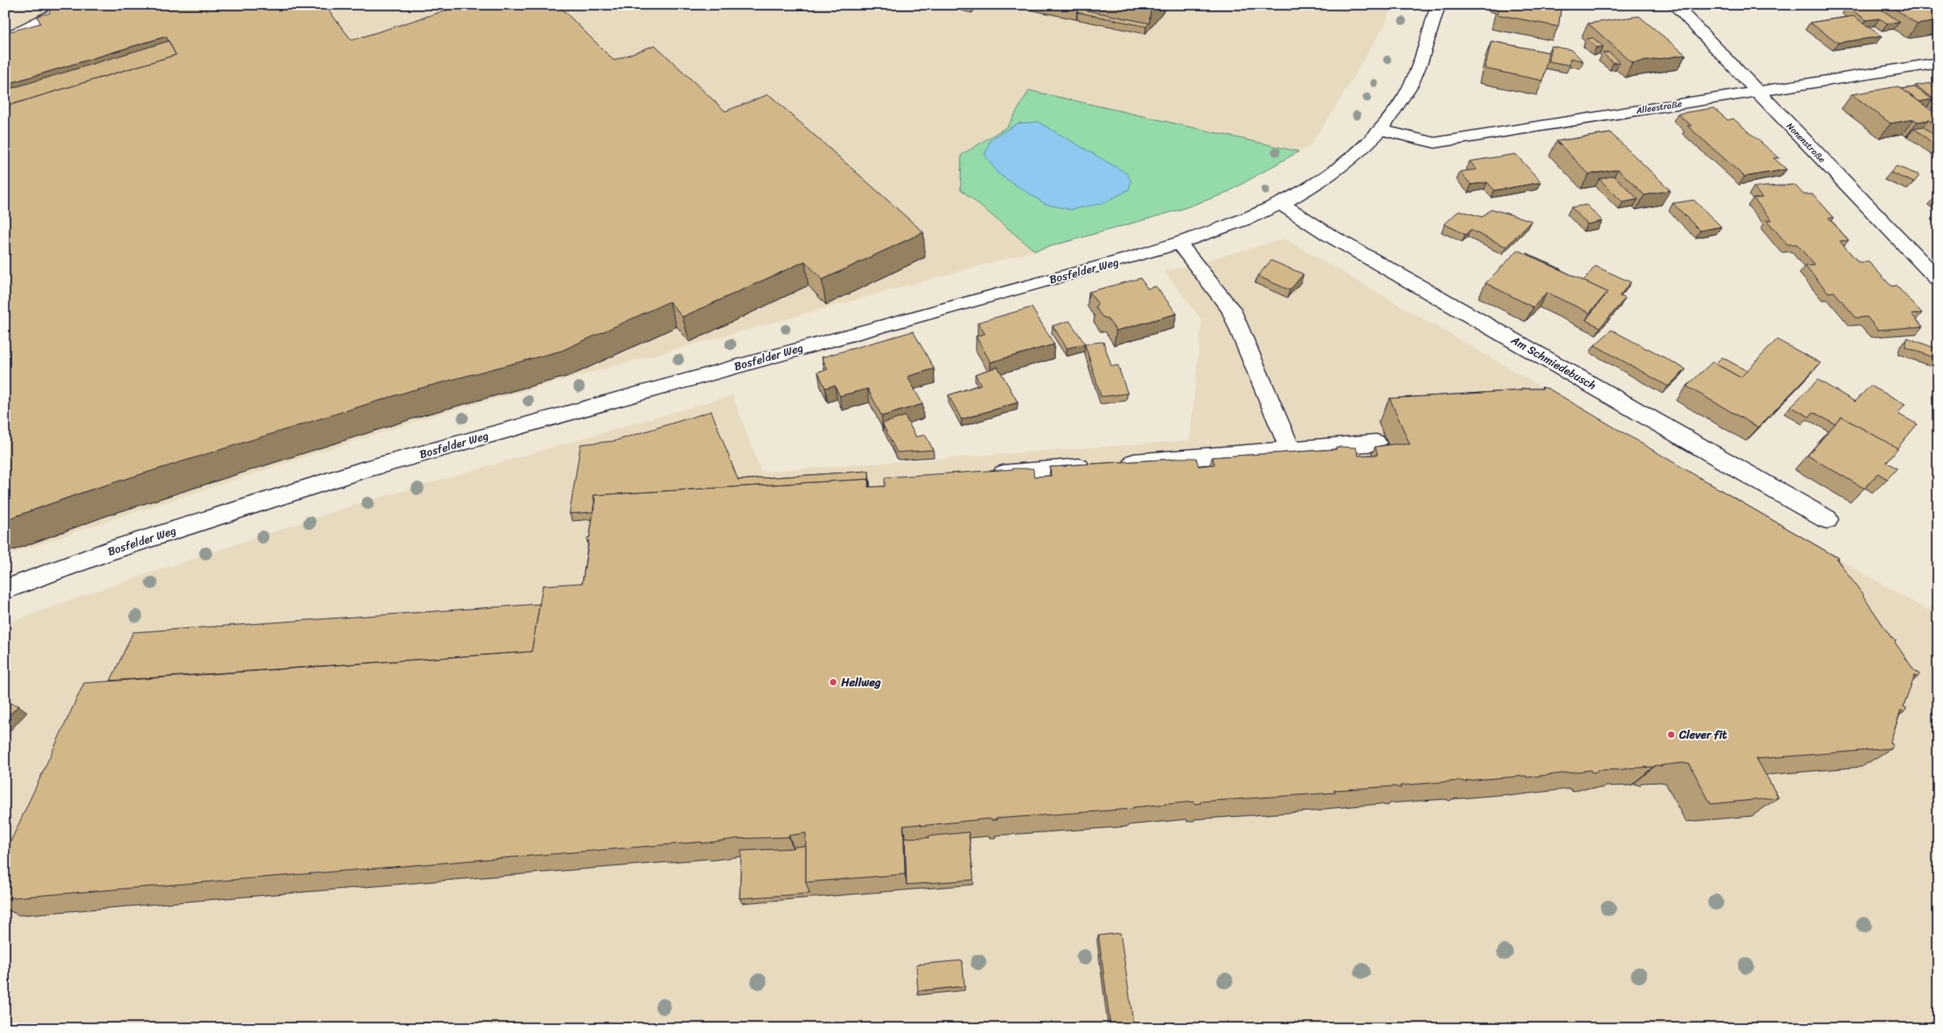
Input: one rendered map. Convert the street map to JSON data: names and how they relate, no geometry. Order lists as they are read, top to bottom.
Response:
{
  "streets": {
    "street": [
      "Alleestraße",
      "Nonenstraße",
      "Bosfelder Weg",
      "Am Schmiedebusch"
    ]
  },
  "crossings": [
    ["Alleestraße", "Nonenstraße"],
    ["Alleestraße", "Bosfelder Weg"],
    ["Bosfelder Weg", "Am Schmiedebusch"]
  ],
  "places": ["Hellweg", "Clever fit"]
}
